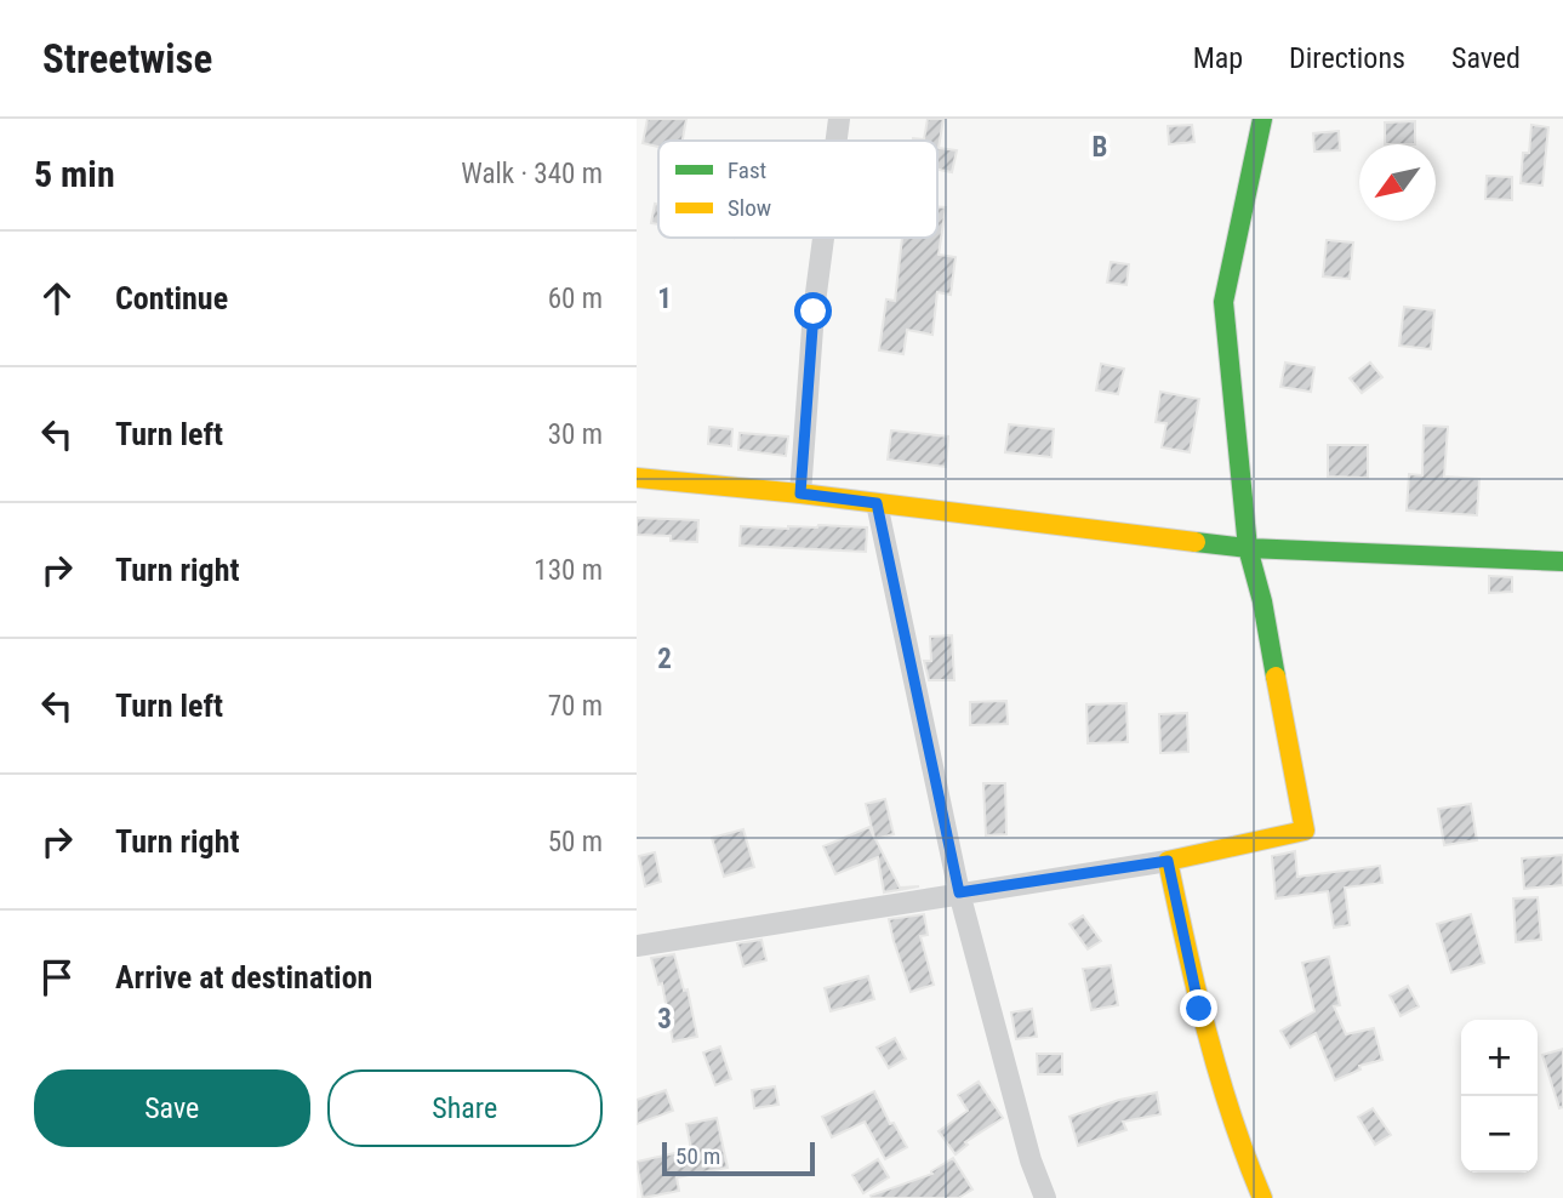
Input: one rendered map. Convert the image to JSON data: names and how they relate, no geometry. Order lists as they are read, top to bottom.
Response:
{
  "legend": ["Fast", "Slow"],
  "scale_bar": "50 m",
  "north": "bottom left",
  "page": {
    "header": "Streetwise",
    "nav": ["Map", "Directions", "Saved"],
    "heading": ["5 min", "Walk · 340 m"],
    "list": [
      ["Continue", "60 m"],
      ["Turn left", "30 m"],
      ["Turn right", "130 m"],
      ["Turn left", "70 m"],
      ["Turn right", "50 m"],
      "Arrive at destination"
    ],
    "map_buttons": ["+", "−"],
    "buttons": ["Save", "Share"],
    "scale": "50 m"
  },
  "grid": {
    "columns": ["B"],
    "rows": ["1", "2", "3"]
  }
}
